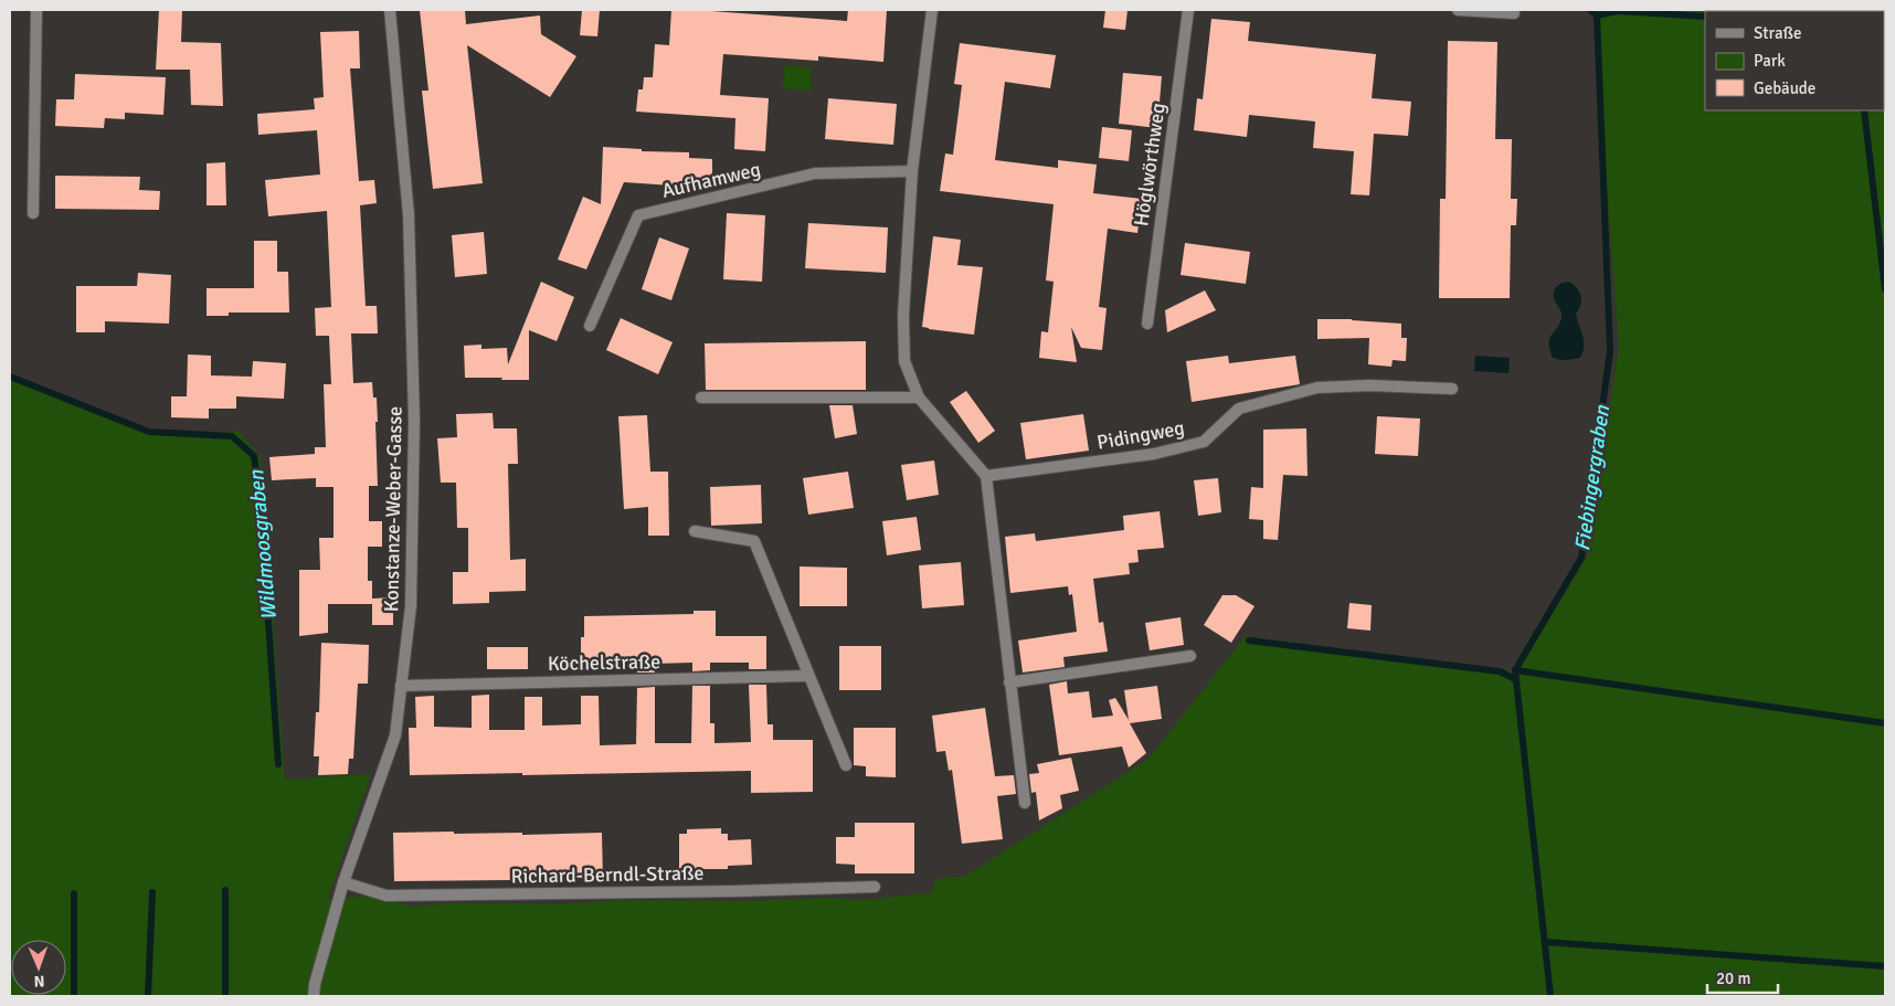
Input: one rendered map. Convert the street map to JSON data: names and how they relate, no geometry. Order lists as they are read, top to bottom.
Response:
{
  "streets": {
    "street": [
      "Höglwörthweg",
      "Aufhamweg",
      "Pidingweg",
      "Konstanze-Weber-Gasse",
      "Köchelstraße",
      "Richard-Berndl-Straße"
    ]
  },
  "crossings": [
    ["Konstanze-Weber-Gasse", "Köchelstraße"],
    ["Konstanze-Weber-Gasse", "Richard-Berndl-Straße"]
  ],
  "water": ["Fiebingergraben", "Wildmoosgraben"],
  "legend": ["Straße", "Park", "Gebäude"],
  "scale_bar": "20 m",
  "north": "bottom"
}
